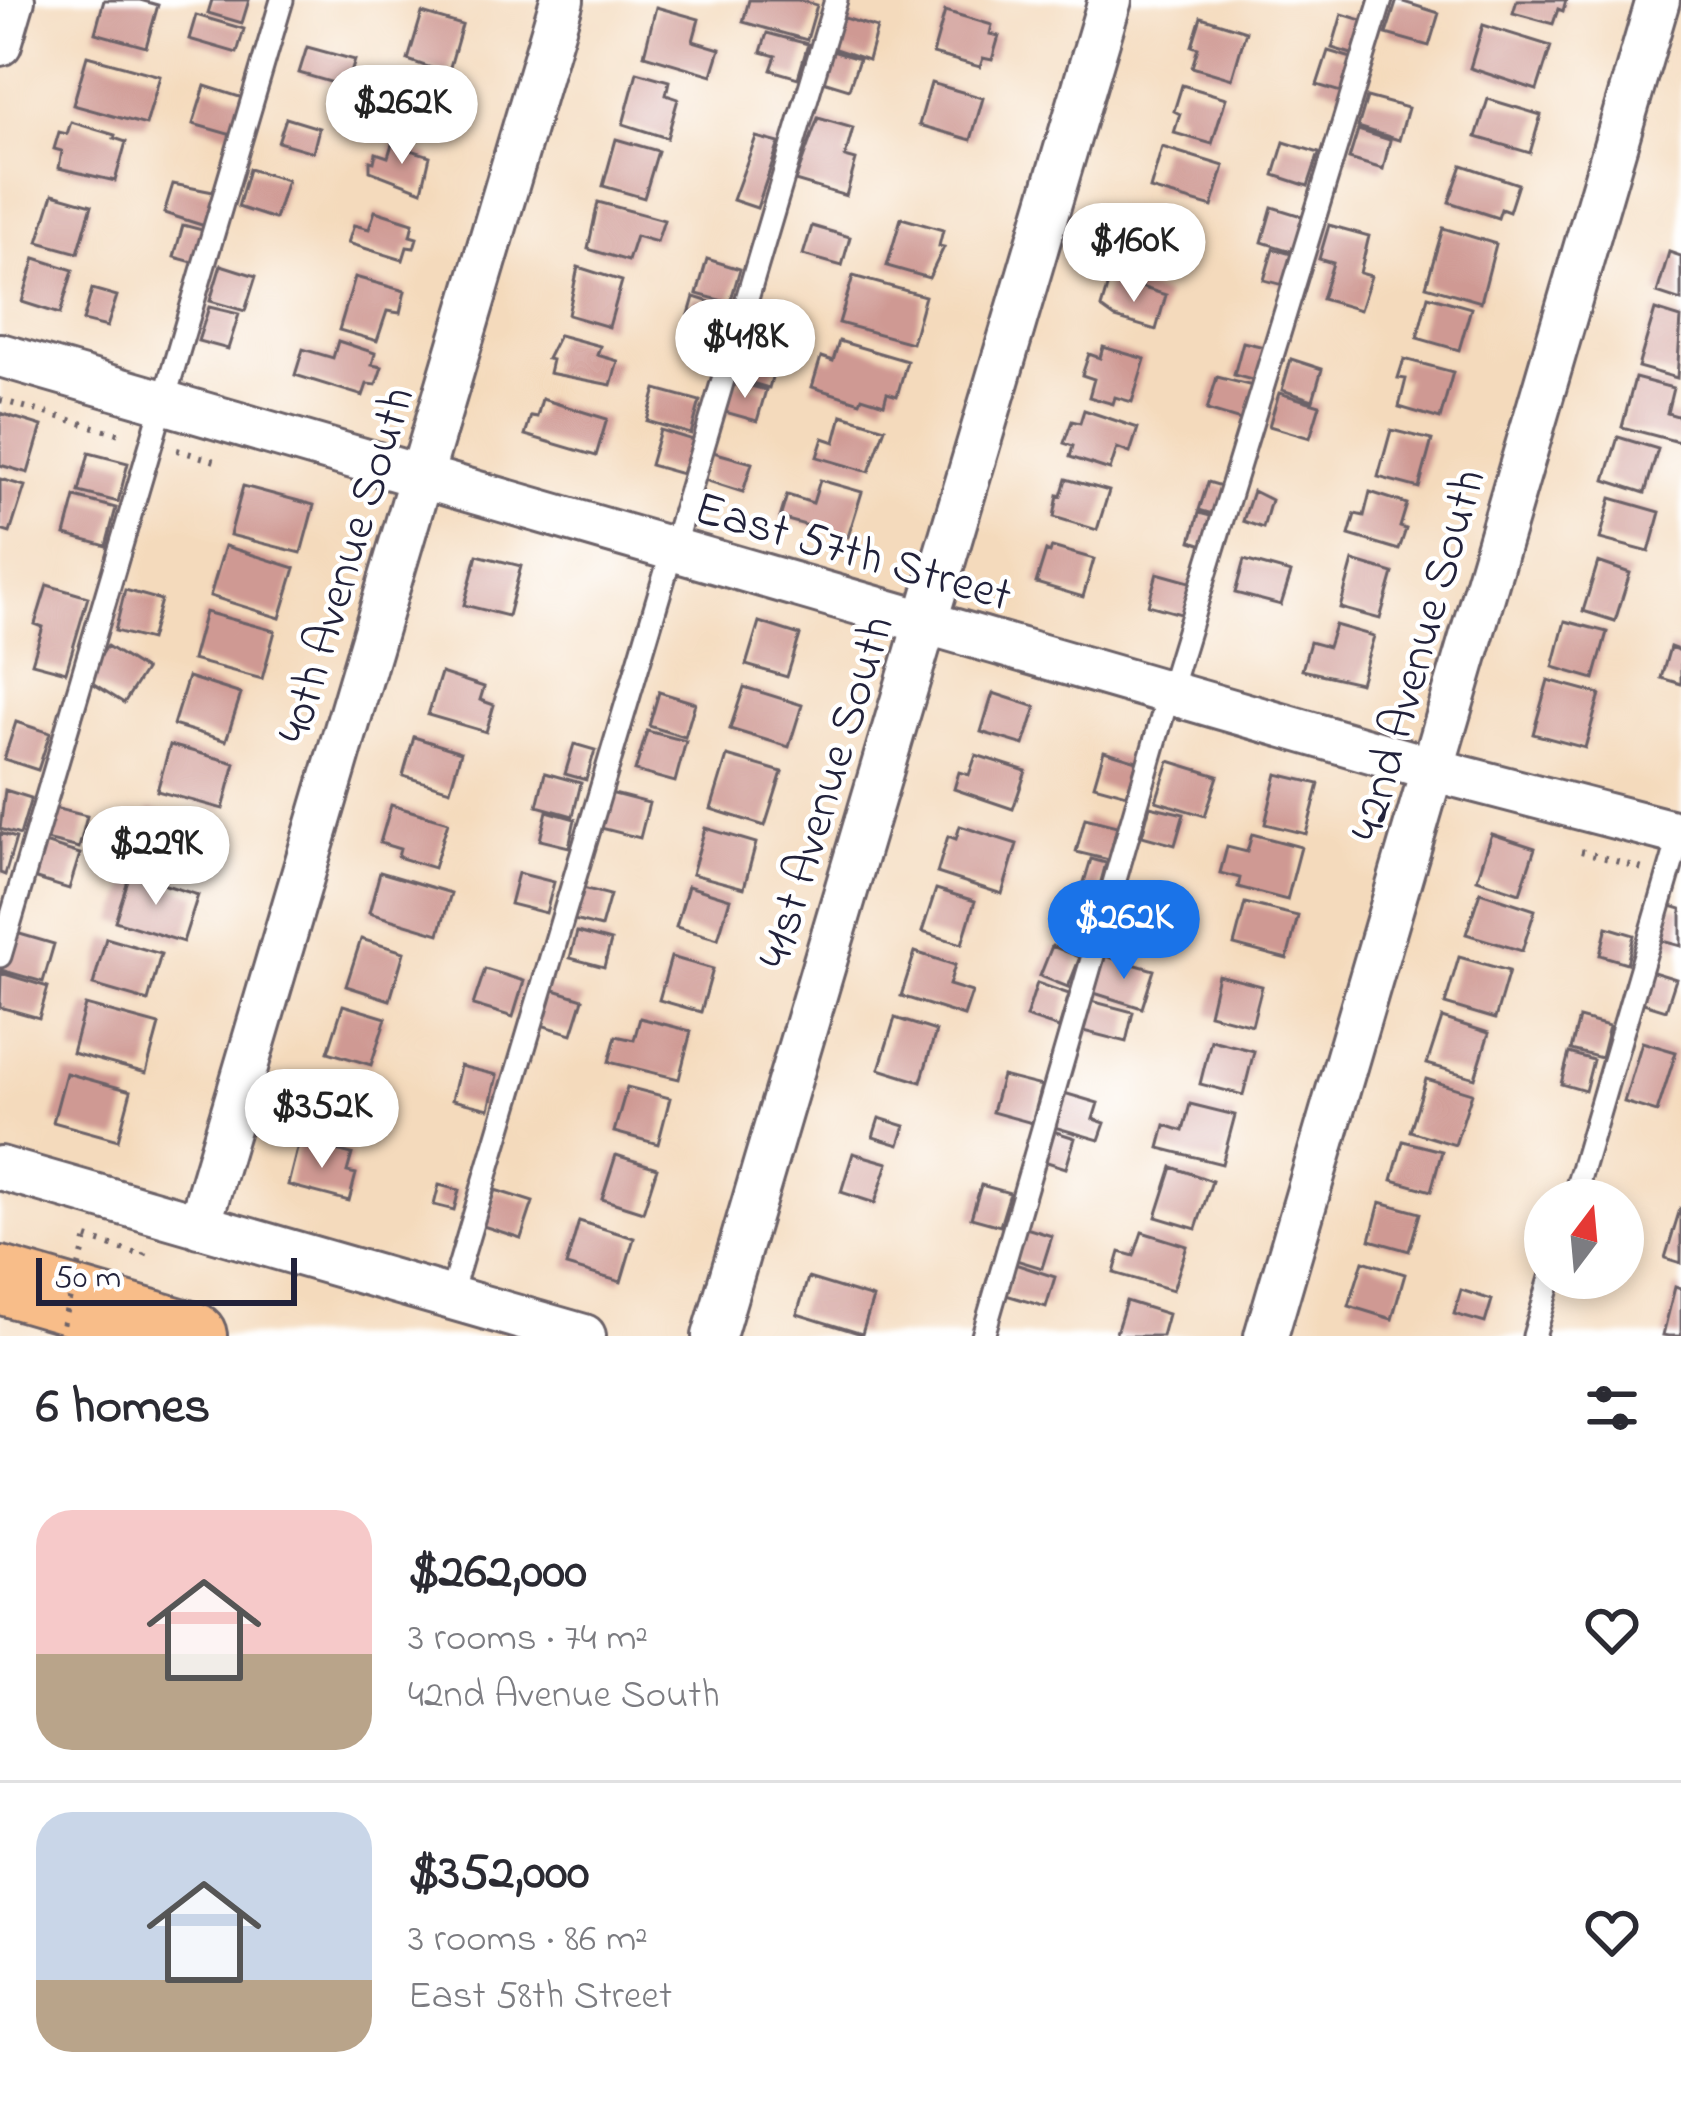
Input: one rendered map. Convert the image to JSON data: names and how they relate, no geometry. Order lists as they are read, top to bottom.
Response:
{
  "streets": {
    "street": [
      "East 57th Street",
      "40th Avenue South",
      "42nd Avenue South",
      "41st Avenue South"
    ]
  },
  "crossings": [
    ["East 57th Street", "40th Avenue South"],
    ["East 57th Street", "42nd Avenue South"],
    ["East 57th Street", "41st Avenue South"]
  ],
  "scale_bar": "50 m",
  "north": "top",
  "page": {
    "price": [
      "$262K",
      "$160K",
      "$418K",
      "$229K",
      "$262K",
      "$352K"
    ],
    "scale": "50 m",
    "heading": "6 homes",
    "list": [
      {
        "name": "$262,000",
        "note": "3 rooms · 74 m² · 42nd Avenue South"
      },
      {
        "name": "$352,000",
        "note": "3 rooms · 86 m² · East 58th Street"
      }
    ]
  }
}
